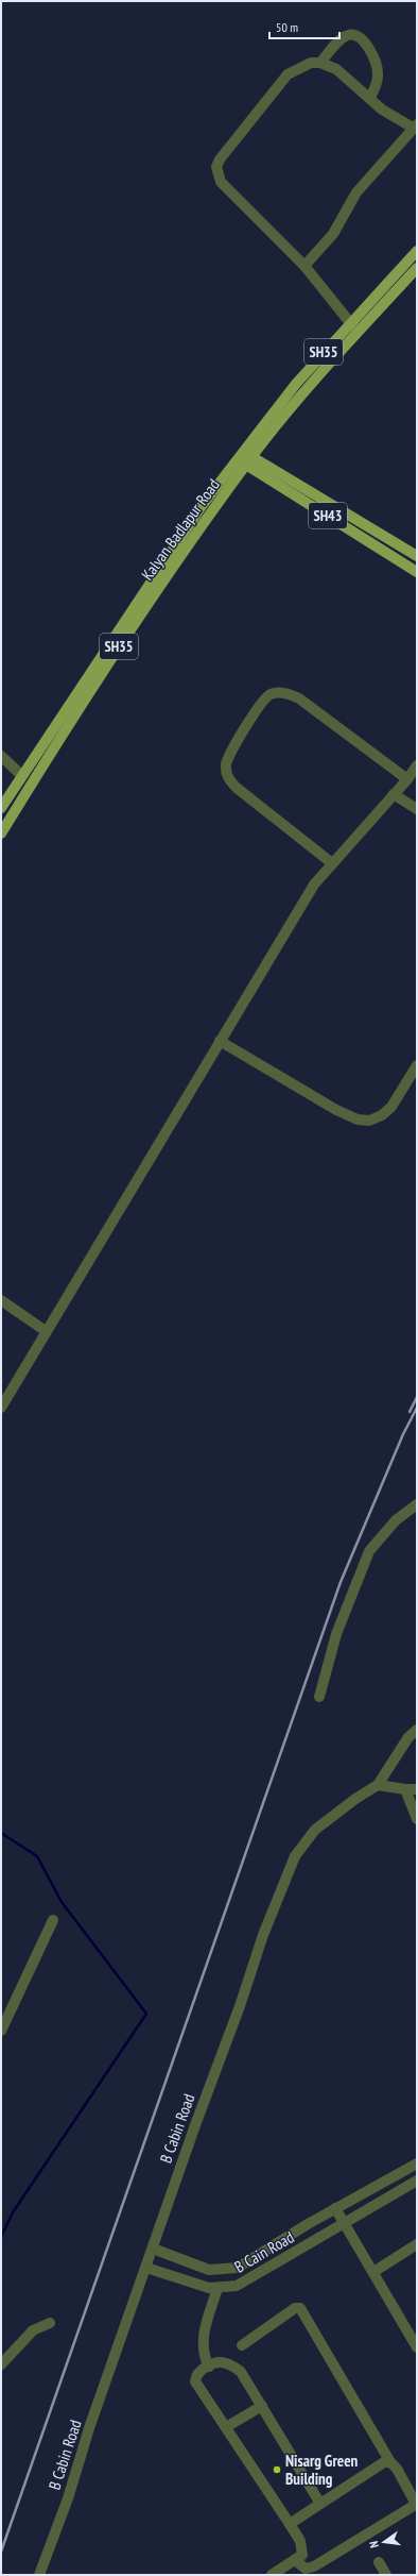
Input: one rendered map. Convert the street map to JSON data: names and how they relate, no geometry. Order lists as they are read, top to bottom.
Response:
{
  "streets": {
    "main road": ["SH35", "SH43", "Kalyan Badlapur Road"],
    "street": ["B Cabin Road", "B Cain Road"]
  },
  "crossings": [
    ["SH43", "Kalyan Badlapur Road"],
    ["B Cabin Road", "B Cain Road"]
  ],
  "places": ["Nisarg Green Building"],
  "scale_bar": "50 m",
  "north": "left"
}
